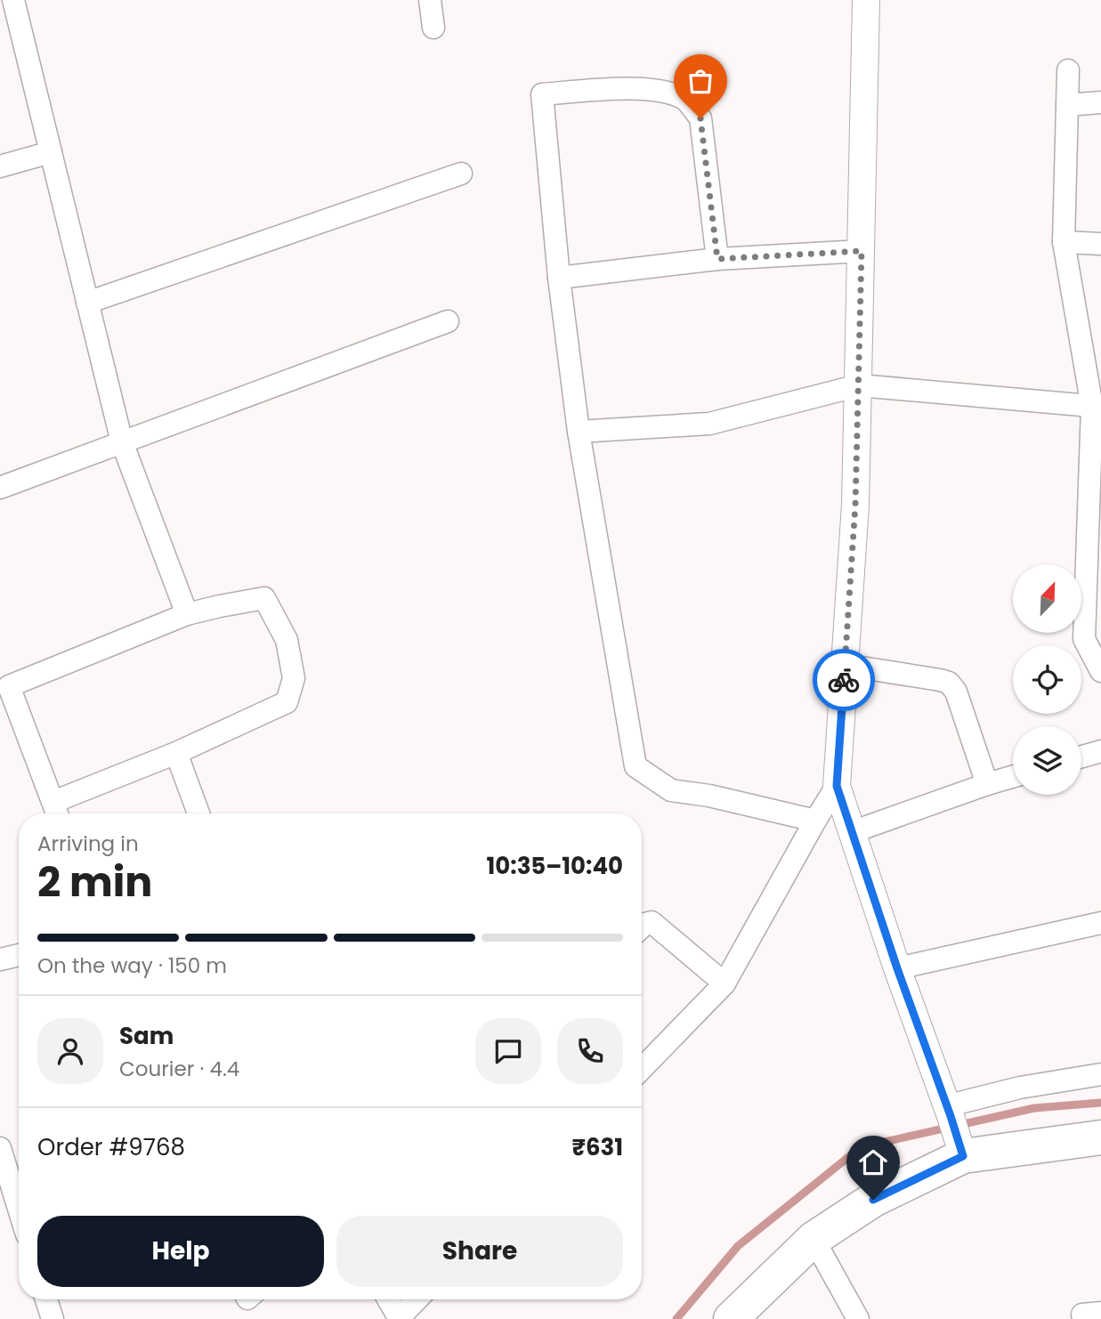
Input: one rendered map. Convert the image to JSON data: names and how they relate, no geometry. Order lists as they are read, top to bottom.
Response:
{
  "north": "top right",
  "page": {
    "heading": ["2 min", "Arriving in", "10:35–10:40"],
    "panel": [
      "Sam",
      "Courier · 4.4",
      "Order #9768",
      "₹631"
    ],
    "bar": "On the way · 150 m",
    "buttons": ["Help", "Share"]
  }
}
